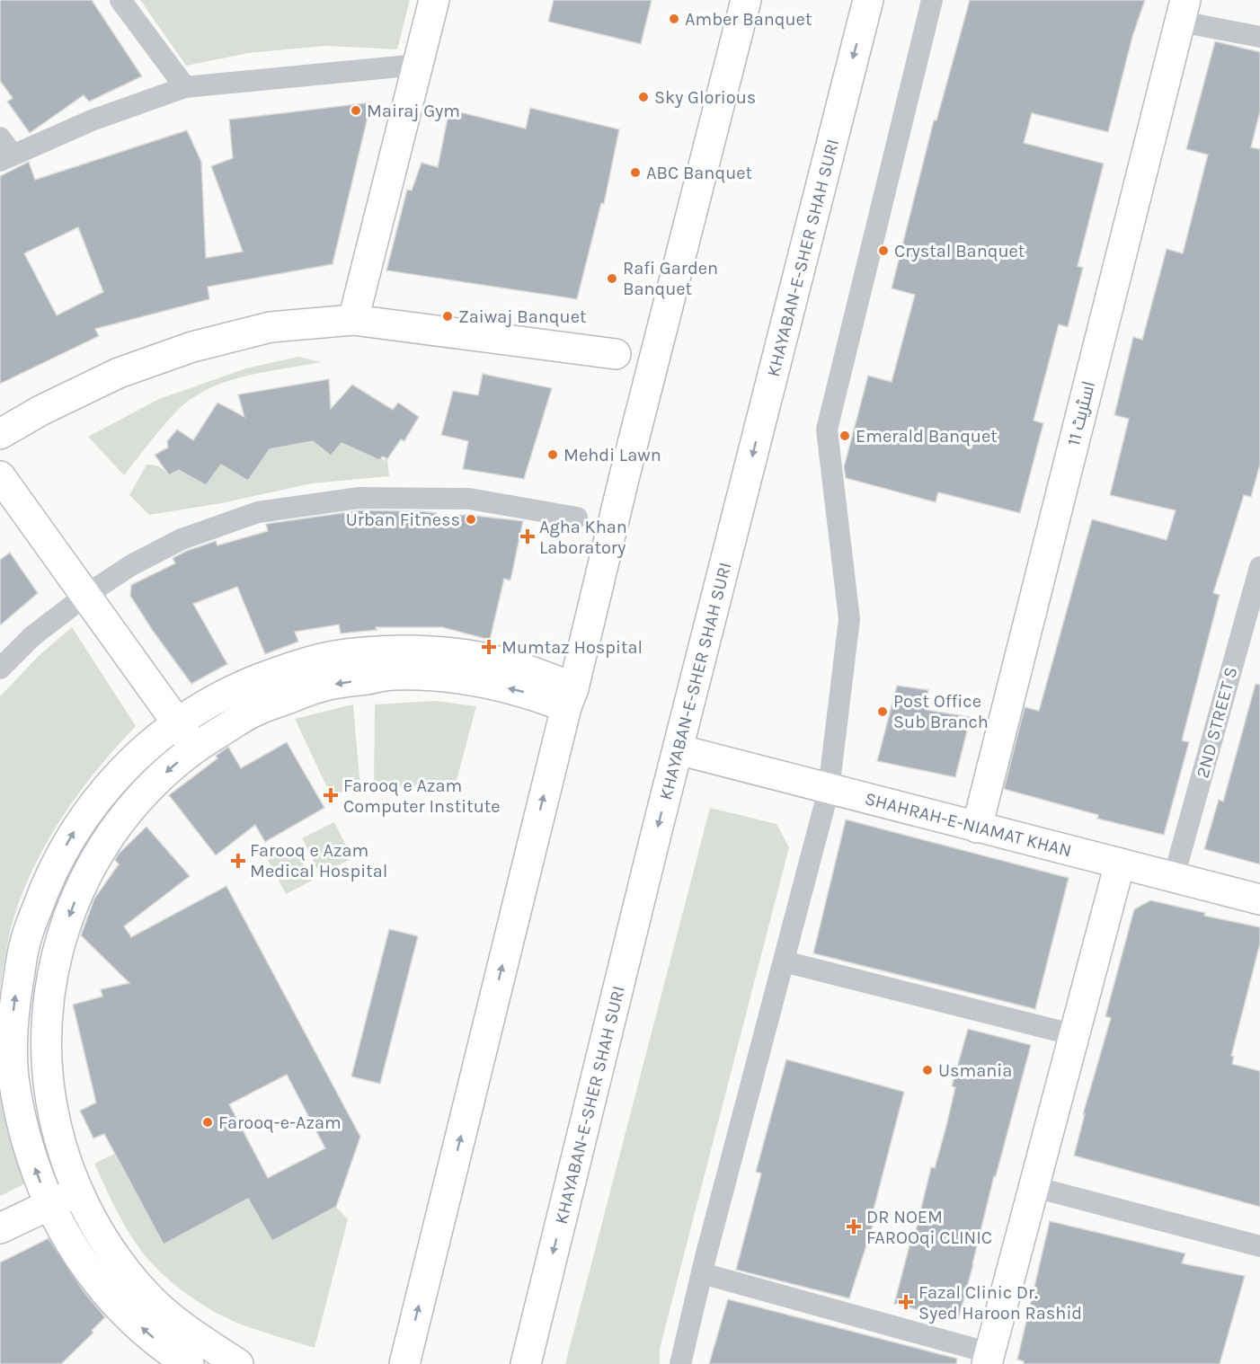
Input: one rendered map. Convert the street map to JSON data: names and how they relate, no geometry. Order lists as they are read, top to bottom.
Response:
{
  "streets": {
    "street": [
      "KHAYABAN-E-SHER SHAH SURI",
      "اسٹریٹ 11",
      "2ND STREET S",
      "SHAHRAH-E-NIAMAT KHAN"
    ]
  },
  "crossings": [
    ["KHAYABAN-E-SHER SHAH SURI", "SHAHRAH-E-NIAMAT KHAN"],
    ["اسٹریٹ 11", "SHAHRAH-E-NIAMAT KHAN"],
    ["2ND STREET S", "SHAHRAH-E-NIAMAT KHAN"]
  ],
  "places": {
    "other": [
      "Amber Banquet",
      "Sky Glorious",
      "Mairaj Gym",
      "ABC Banquet",
      "Crystal Banquet",
      "Rafi Garden Banquet",
      "Zaiwaj Banquet",
      "Emerald Banquet",
      "Mehdi Lawn",
      "Urban Fitness",
      "Post Office Sub Branch",
      "Usmania",
      "Farooq-e-Azam"
    ],
    "health": [
      "Agha Khan Laboratory",
      "Mumtaz Hospital",
      "Farooq e Azam Computer Institute",
      "Farooq e Azam Medical Hospital",
      "DR NOEM FAROOqi CLINIC",
      "Fazal Clinic Dr. Syed Haroon Rashid"
    ]
  }
}
